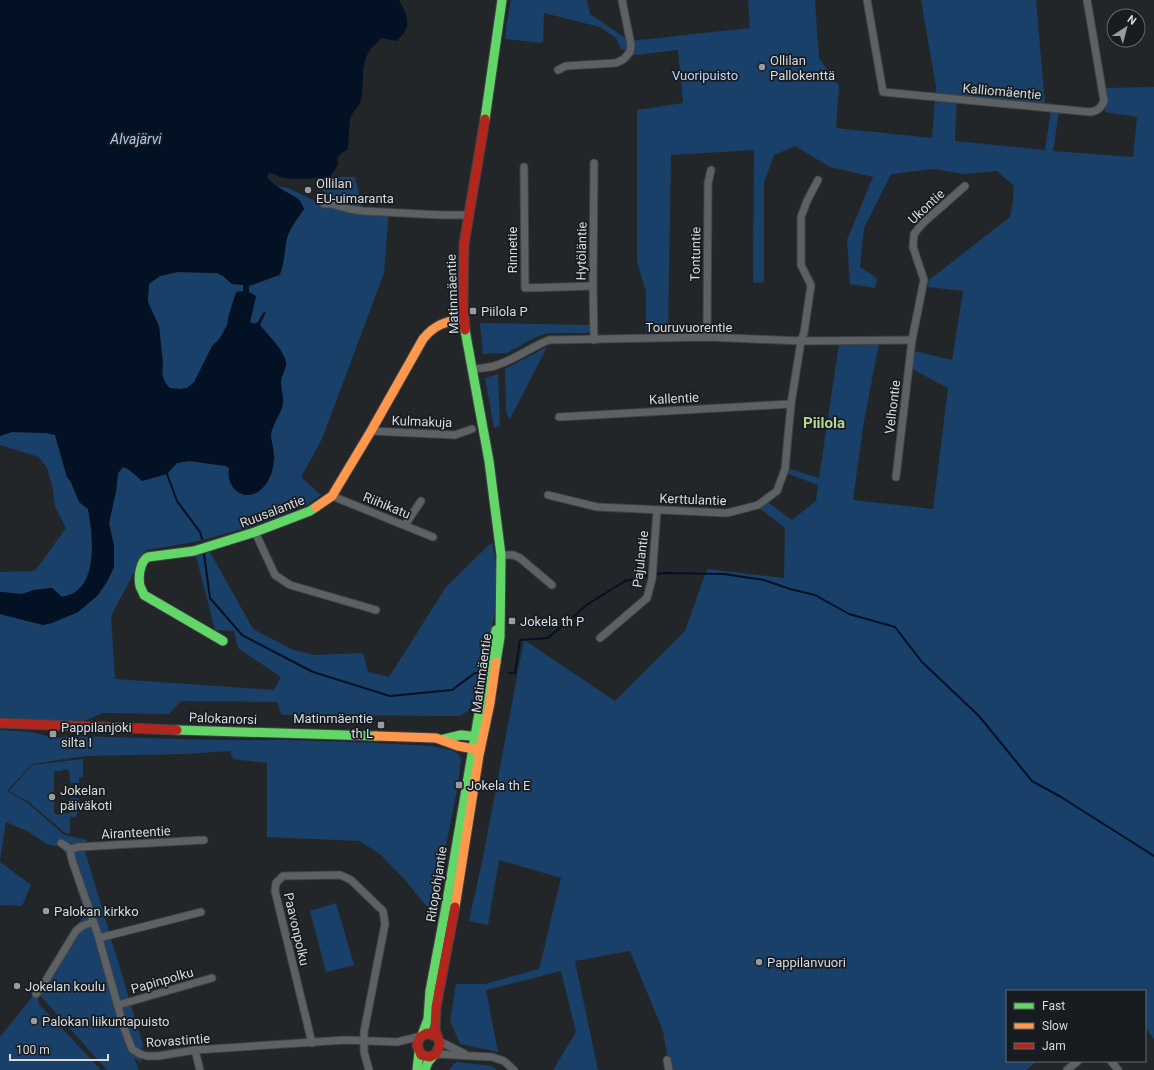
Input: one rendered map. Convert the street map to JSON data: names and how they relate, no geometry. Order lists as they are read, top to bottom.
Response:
{
  "streets": {
    "main road": [
      "Matinmäentie",
      "Ruusalantie",
      "Palokanorsi",
      "Ritopohjantie"
    ],
    "street": [
      "Kalliomäentie",
      "Ukontie",
      "Rinnetie",
      "Hytöläntie",
      "Tontuntie",
      "Touruvuorentie",
      "Kallentie",
      "Velhontie",
      "Kulmakuja",
      "Kerttulantie",
      "Riihikatu",
      "Pajulantie",
      "Airanteentie",
      "Paavonpolku",
      "Papinpolku",
      "Rovastintie"
    ]
  },
  "crossings": [
    ["Ukontie", "Touruvuorentie"],
    ["Ukontie", "Velhontie"],
    ["Rinnetie", "Hytöläntie"],
    ["Hytöläntie", "Touruvuorentie"],
    ["Tontuntie", "Touruvuorentie"],
    ["Matinmäentie", "Touruvuorentie"],
    ["Matinmäentie", "Ruusalantie"],
    ["Matinmäentie", "Palokanorsi"],
    ["Matinmäentie", "Ritopohjantie"],
    ["Touruvuorentie", "Velhontie"],
    ["Touruvuorentie", "Kerttulantie"],
    ["Kallentie", "Kerttulantie"],
    ["Kulmakuja", "Ruusalantie"],
    ["Kerttulantie", "Pajulantie"],
    ["Riihikatu", "Ruusalantie"],
    ["Palokanorsi", "Ritopohjantie"],
    ["Airanteentie", "Rovastintie"],
    ["Ritopohjantie", "Rovastintie"],
    ["Paavonpolku", "Rovastintie"],
    ["Papinpolku", "Rovastintie"]
  ],
  "districts": ["Piilola"],
  "water": ["Alvajärvi"],
  "parks": ["Vuoripuisto"],
  "places": {
    "other": [
      "Ollilan Pallokenttä",
      "Ollilan EU-uimaranta",
      "Jokelan päiväkoti",
      "Palokan kirkko",
      "Pappilanvuori",
      "Jokelan koulu",
      "Palokan liikuntapuisto"
    ],
    "transit": [
      "Piilola P",
      "Jokela th P",
      "Matinmäentie th L",
      "Pappilanjoki silta I",
      "Jokela th E"
    ]
  },
  "legend": ["Fast", "Slow", "Jam"],
  "scale_bar": "100 m",
  "north": "top right"
}
